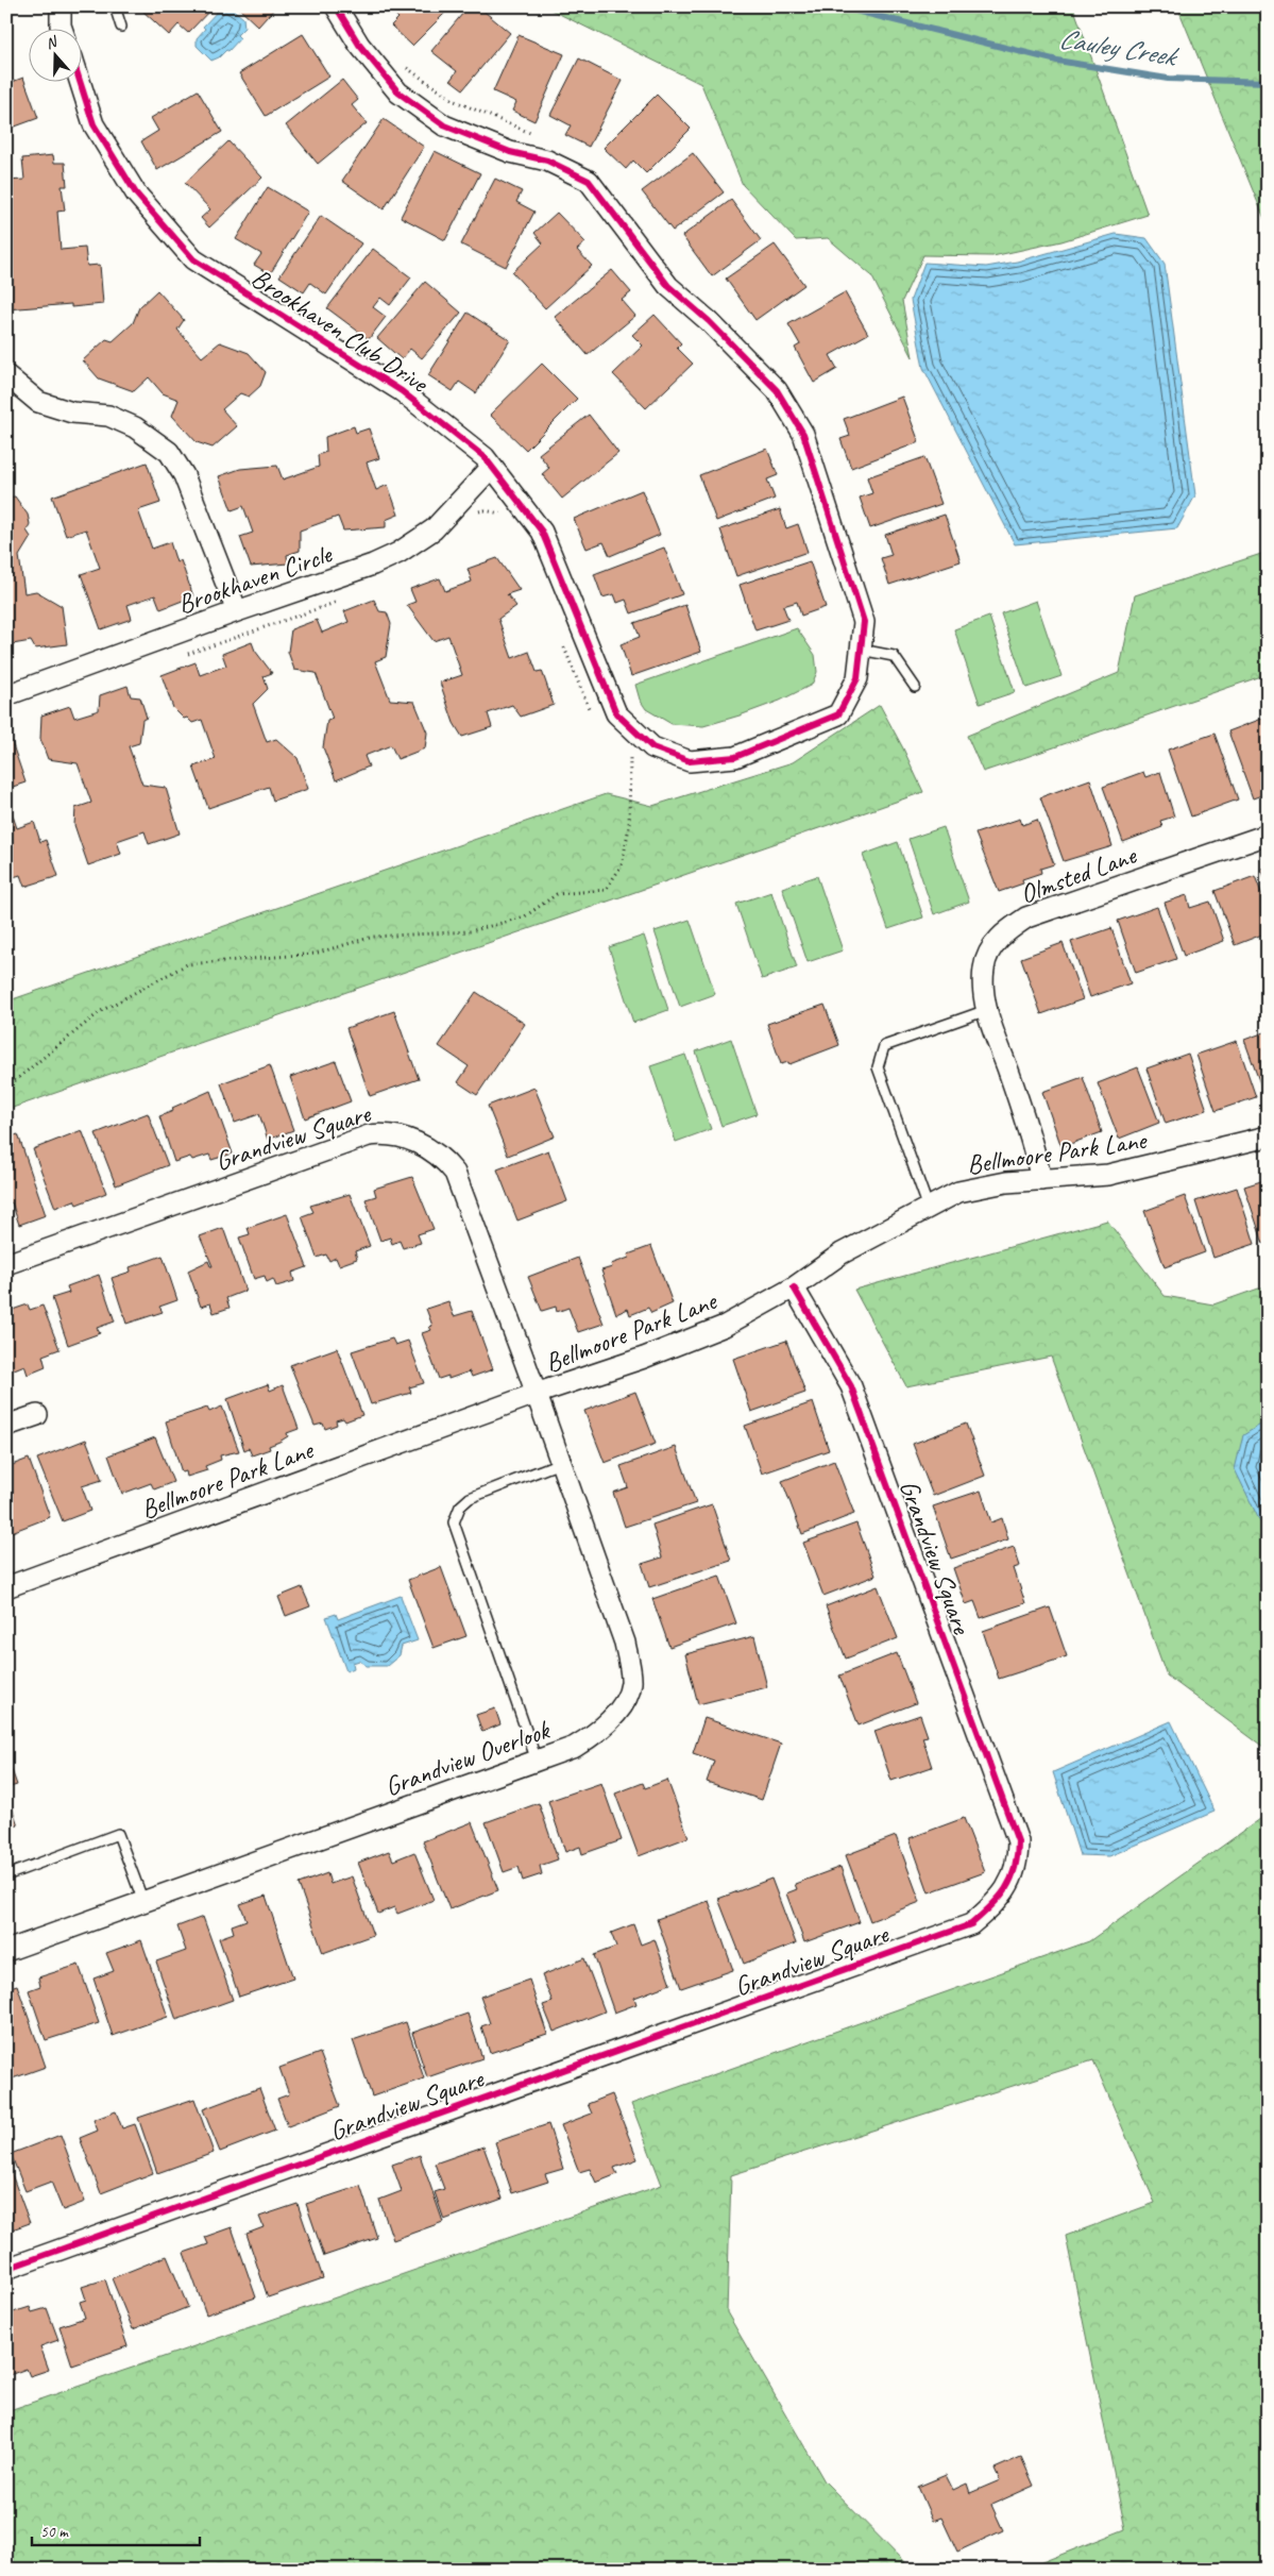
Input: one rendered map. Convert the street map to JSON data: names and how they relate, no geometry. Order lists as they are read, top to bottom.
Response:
{
  "streets": {
    "street": [
      "Brookhaven Club Drive",
      "Brookhaven Circle",
      "Olmsted Lane",
      "Grandview Square",
      "Bellmoore Park Lane",
      "Grandview Overlook"
    ]
  },
  "crossings": [
    ["Brookhaven Club Drive", "Brookhaven Circle"],
    ["Olmsted Lane", "Bellmoore Park Lane"],
    ["Grandview Square", "Bellmoore Park Lane"],
    ["Grandview Square", "Grandview Overlook"],
    ["Bellmoore Park Lane", "Grandview Overlook"]
  ],
  "water": ["Cauley Creek"],
  "scale_bar": "50 m",
  "north": "top"
}
